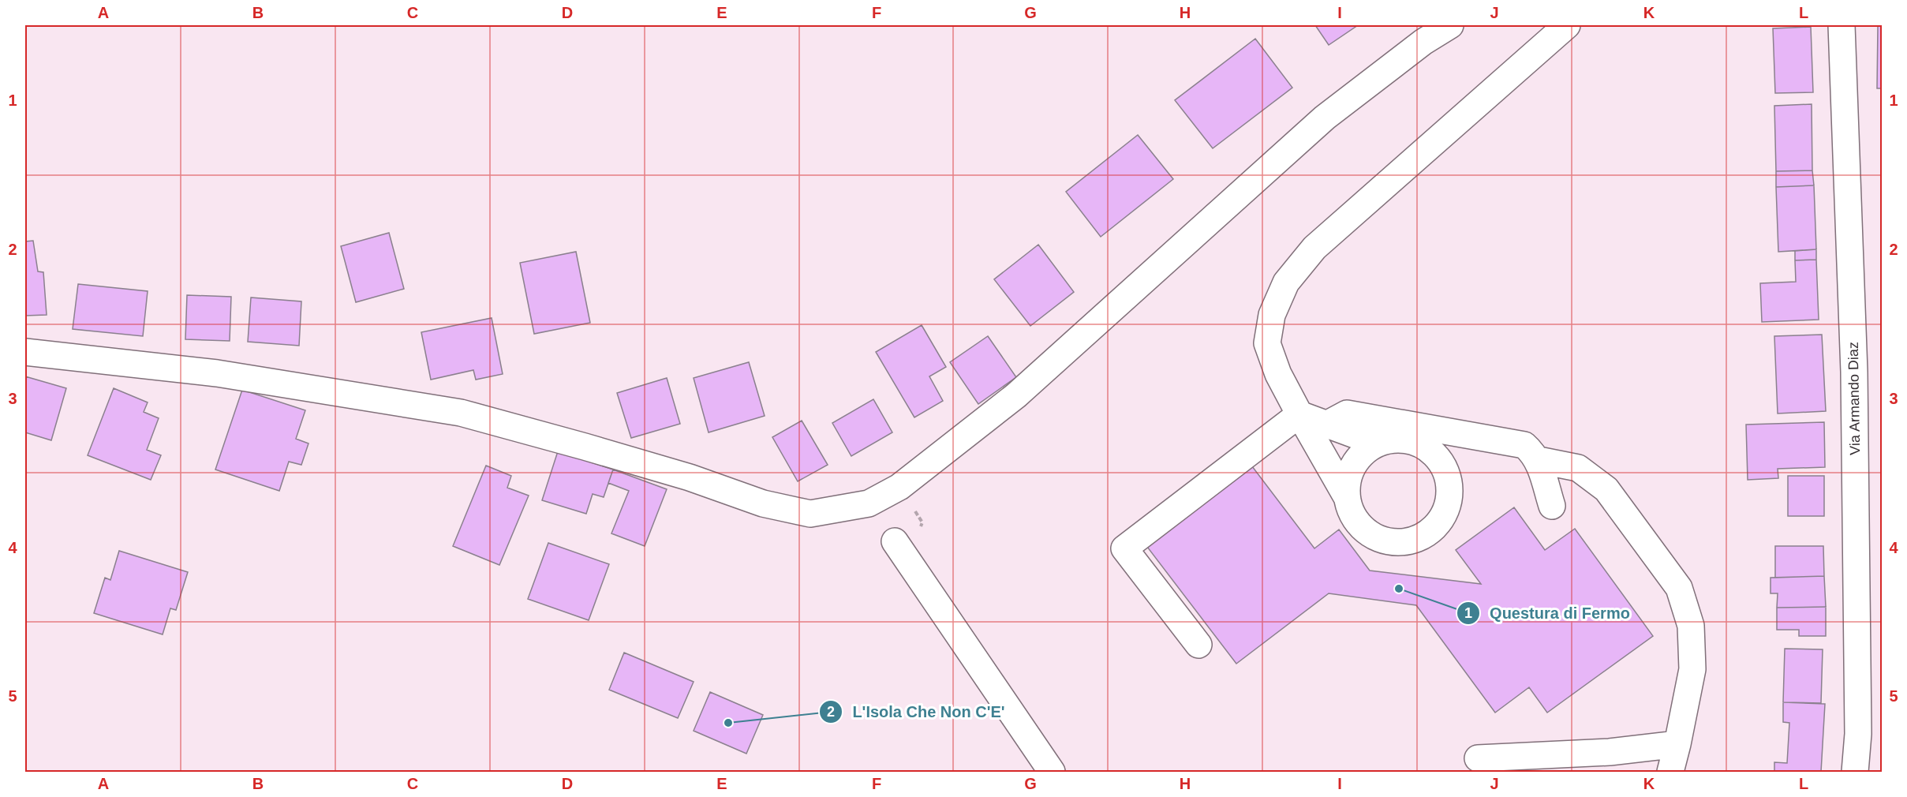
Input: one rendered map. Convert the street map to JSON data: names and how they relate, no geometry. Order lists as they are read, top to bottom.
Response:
{
  "streets": {
    "street": ["Via Armando Diaz"]
  },
  "places": ["Questura di Fermo", "L'Isola Che Non C'E'"],
  "grid": {
    "columns": [
      "A",
      "B",
      "C",
      "D",
      "E",
      "F",
      "G",
      "H",
      "I",
      "J",
      "K",
      "L"
    ],
    "rows": [
      "1",
      "2",
      "3",
      "4",
      "5"
    ]
  }
}
